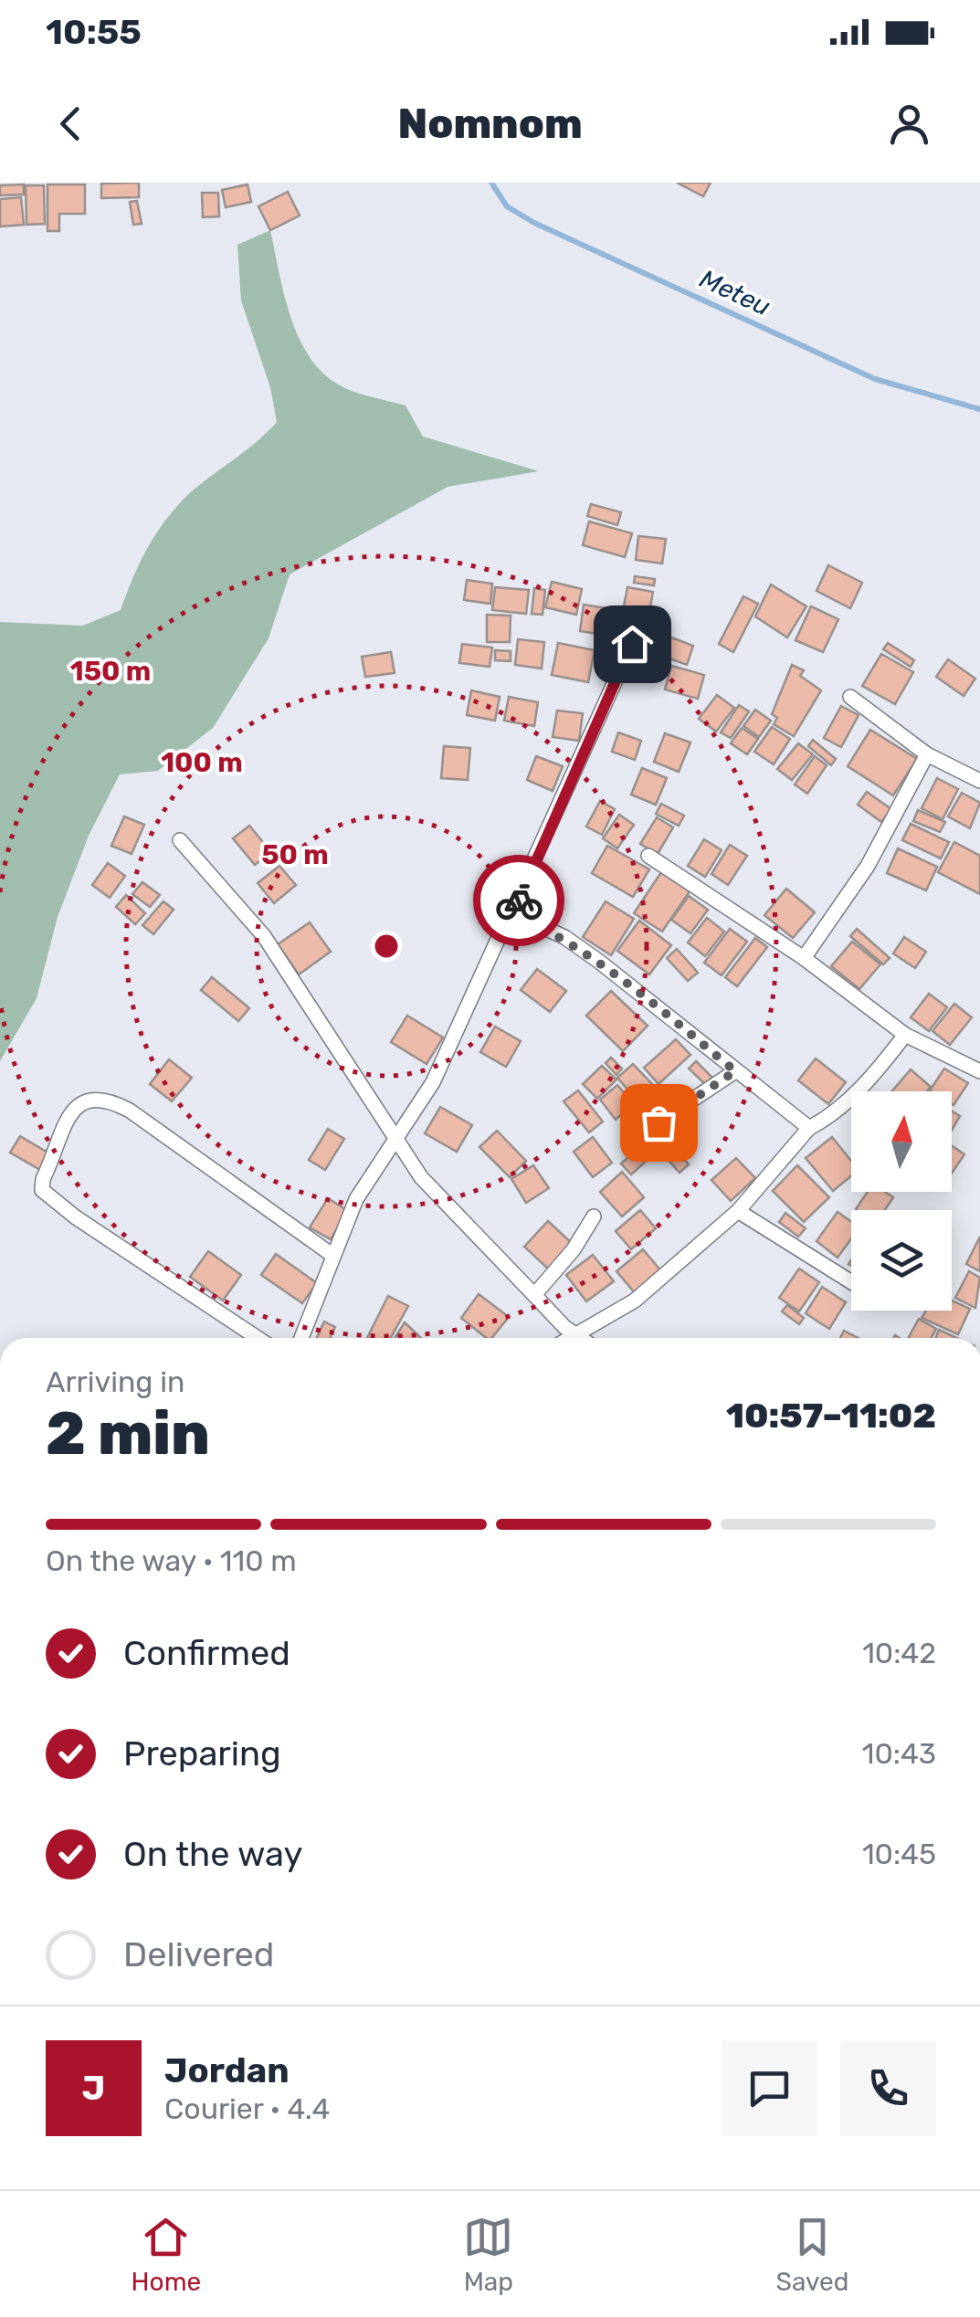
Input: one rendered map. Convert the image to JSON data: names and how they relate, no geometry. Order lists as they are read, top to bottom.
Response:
{
  "water": ["Meteu"],
  "north": "top",
  "page": {
    "status": "10:55",
    "header": "Nomnom",
    "heading": ["2 min", "Arriving in", "10:57–11:02"],
    "panel": ["Jordan", "Courier · 4.4"],
    "bar": "On the way · 110 m",
    "list": [
      ["Confirmed", "10:42"],
      ["Preparing", "10:43"],
      ["On the way", "10:45"],
      "Delivered"
    ],
    "round": "J",
    "tabs": ["Home", "Map", "Saved"]
  },
  "rings": ["150 m", "100 m", "50 m"]
}
